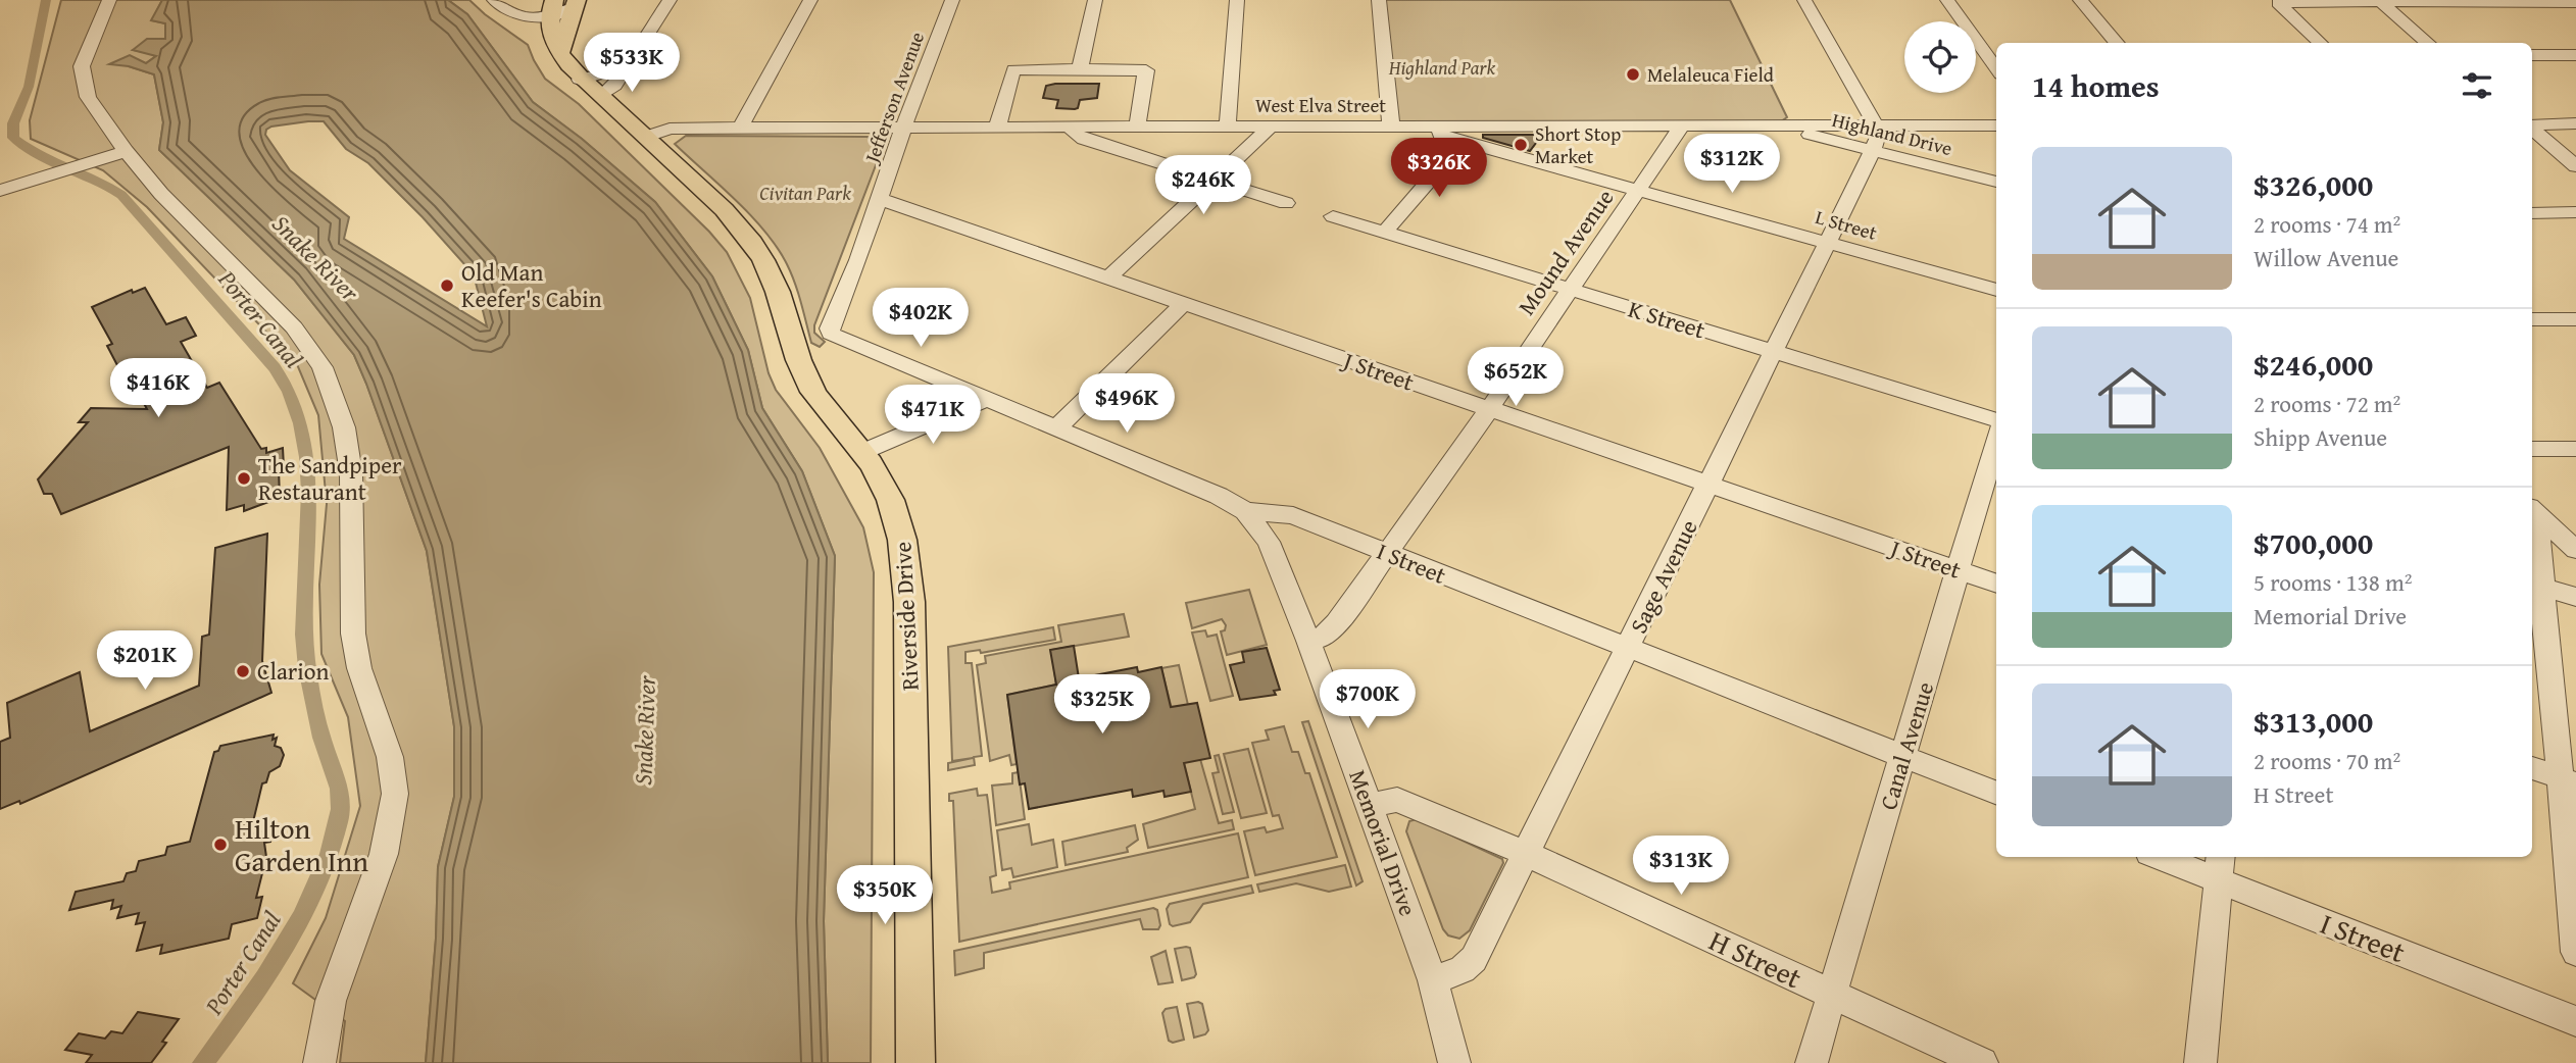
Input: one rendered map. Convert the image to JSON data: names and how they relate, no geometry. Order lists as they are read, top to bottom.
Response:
{
  "streets": {
    "main road": ["Riverside Drive"],
    "street": [
      "Jefferson Avenue",
      "West Elva Street",
      "Highland Drive",
      "L Street",
      "Mound Avenue",
      "K Street",
      "J Street",
      "I Street",
      "Sage Avenue",
      "Canal Avenue",
      "Memorial Drive",
      "H Street"
    ]
  },
  "crossings": [
    ["Jefferson Avenue", "West Elva Street"],
    ["Jefferson Avenue", "J Street"],
    ["Jefferson Avenue", "I Street"],
    ["West Elva Street", "Highland Drive"],
    ["West Elva Street", "L Street"],
    ["West Elva Street", "Mound Avenue"],
    ["West Elva Street", "Sage Avenue"],
    ["West Elva Street", "Riverside Drive"],
    ["Highland Drive", "Sage Avenue"],
    ["L Street", "Mound Avenue"],
    ["L Street", "Sage Avenue"],
    ["Mound Avenue", "K Street"],
    ["Mound Avenue", "J Street"],
    ["Mound Avenue", "I Street"],
    ["Mound Avenue", "Memorial Drive"],
    ["K Street", "Sage Avenue"],
    ["J Street", "Sage Avenue"],
    ["J Street", "Canal Avenue"],
    ["I Street", "Sage Avenue"],
    ["I Street", "Canal Avenue"],
    ["I Street", "Memorial Drive"],
    ["Sage Avenue", "Memorial Drive"],
    ["Sage Avenue", "H Street"],
    ["Canal Avenue", "H Street"],
    ["Memorial Drive", "H Street"]
  ],
  "water": ["Snake River", "Porter Canal"],
  "parks": ["Highland Park", "Civitan Park"],
  "places": [
    "Melaleuca Field",
    "Short Stop Market",
    "Old Man Keefer's Cabin",
    "The Sandpiper Restaurant",
    "Clarion",
    "Hilton Garden Inn"
  ],
  "page": {
    "price": [
      "$533K",
      "$312K",
      "$326K",
      "$246K",
      "$402K",
      "$652K",
      "$416K",
      "$496K",
      "$471K",
      "$201K",
      "$700K",
      "$325K",
      "$313K",
      "$350K"
    ],
    "heading": "14 homes",
    "list": [
      {
        "name": "$326,000",
        "note": "2 rooms · 74 m² · Willow Avenue"
      },
      {
        "name": "$246,000",
        "note": "2 rooms · 72 m² · Shipp Avenue"
      },
      {
        "name": "$700,000",
        "note": "5 rooms · 138 m² · Memorial Drive"
      },
      {
        "name": "$313,000",
        "note": "2 rooms · 70 m² · H Street"
      }
    ]
  }
}
